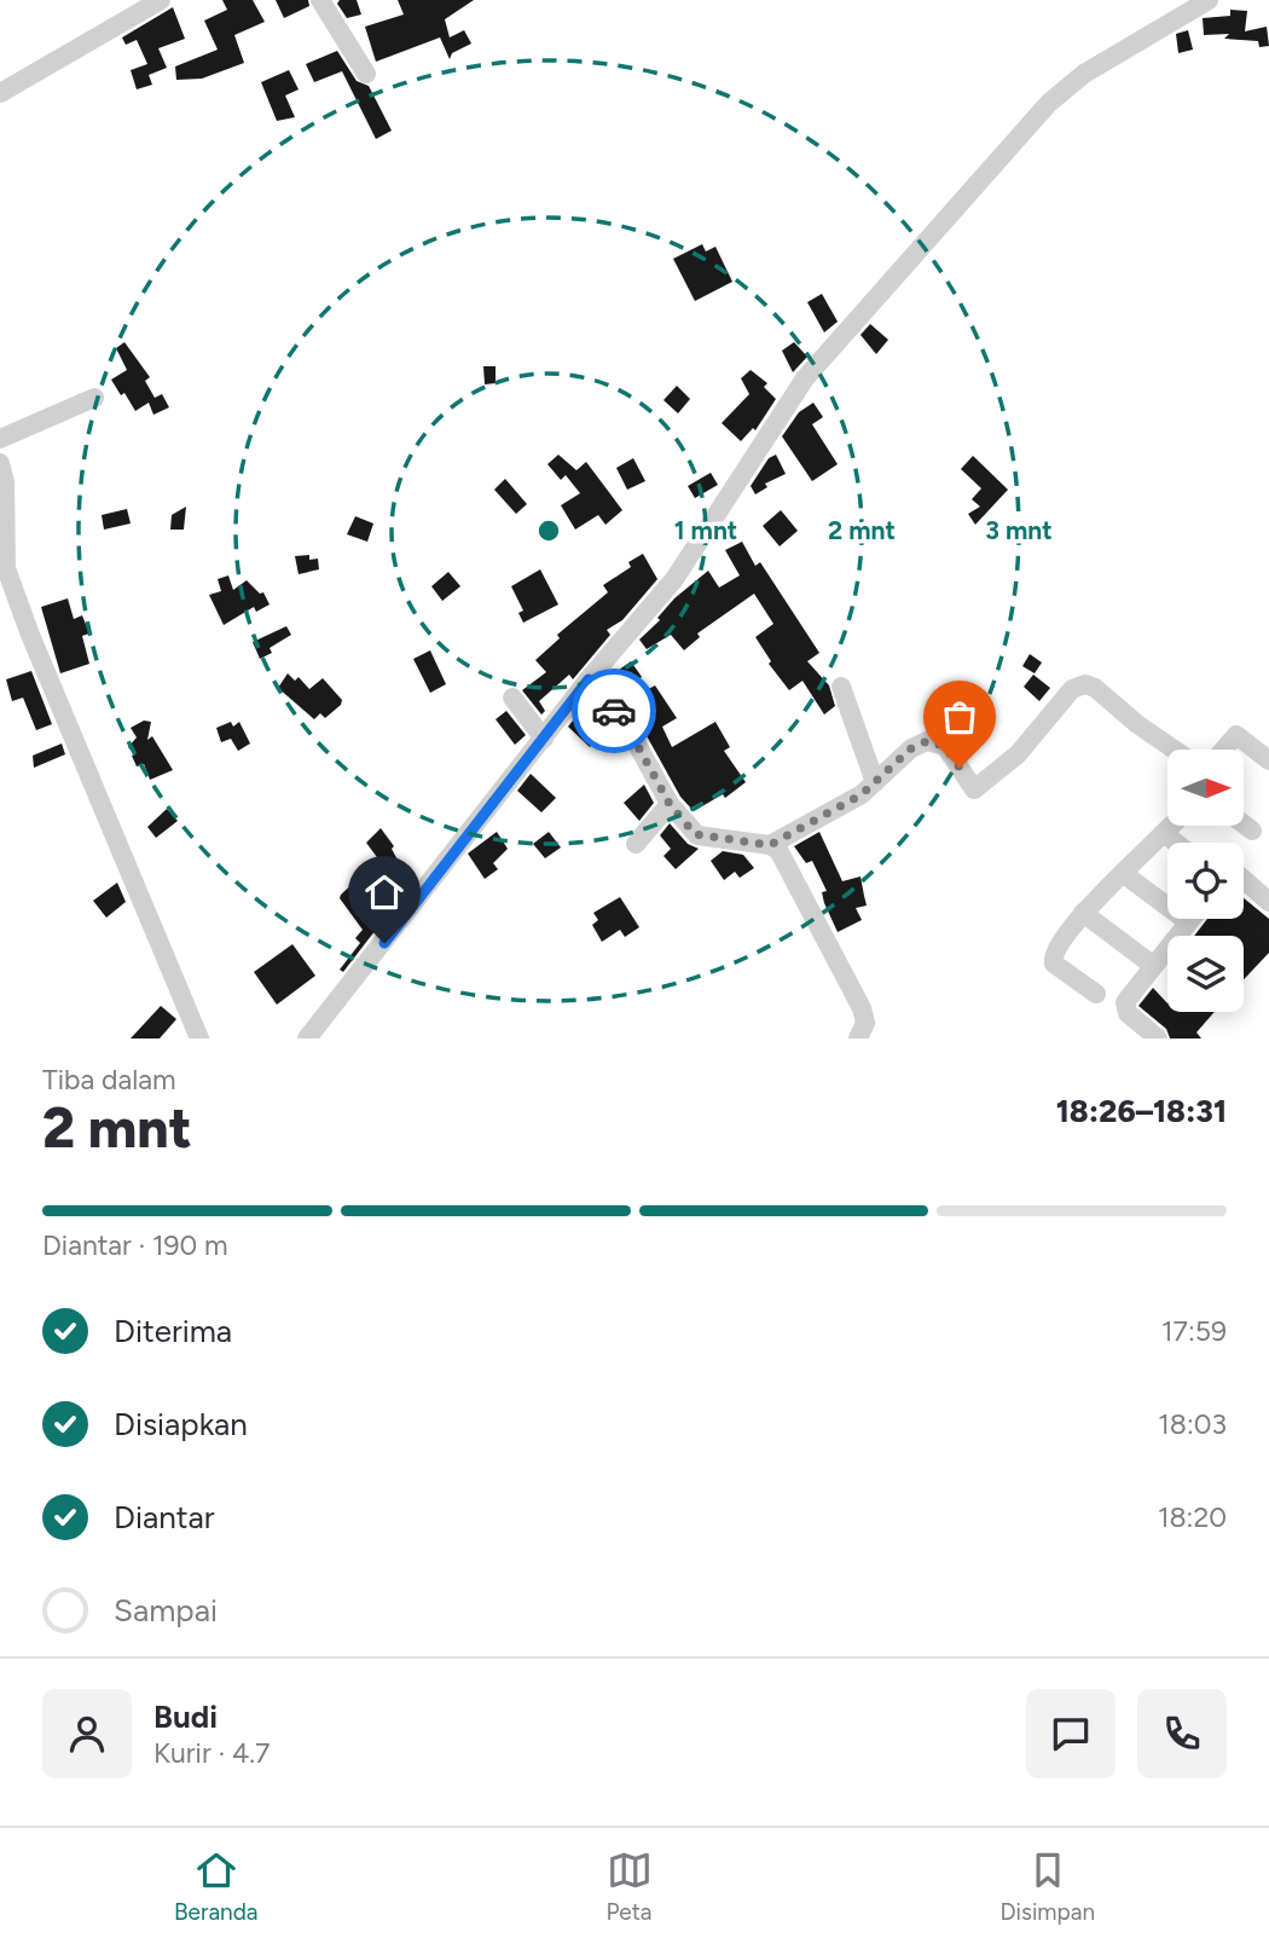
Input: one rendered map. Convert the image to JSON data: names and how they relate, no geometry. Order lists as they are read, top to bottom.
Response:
{
  "north": "right",
  "page": {
    "heading": ["2 mnt", "Tiba dalam", "18:26–18:31"],
    "panel": ["Budi", "Kurir · 4.7"],
    "bar": "Diantar · 190 m",
    "list": [
      ["Diterima", "17:59"],
      ["Disiapkan", "18:03"],
      ["Diantar", "18:20"],
      "Sampai"
    ],
    "tabs": ["Beranda", "Peta", "Disimpan"]
  },
  "rings": ["1 mnt", "2 mnt", "3 mnt"]
}
